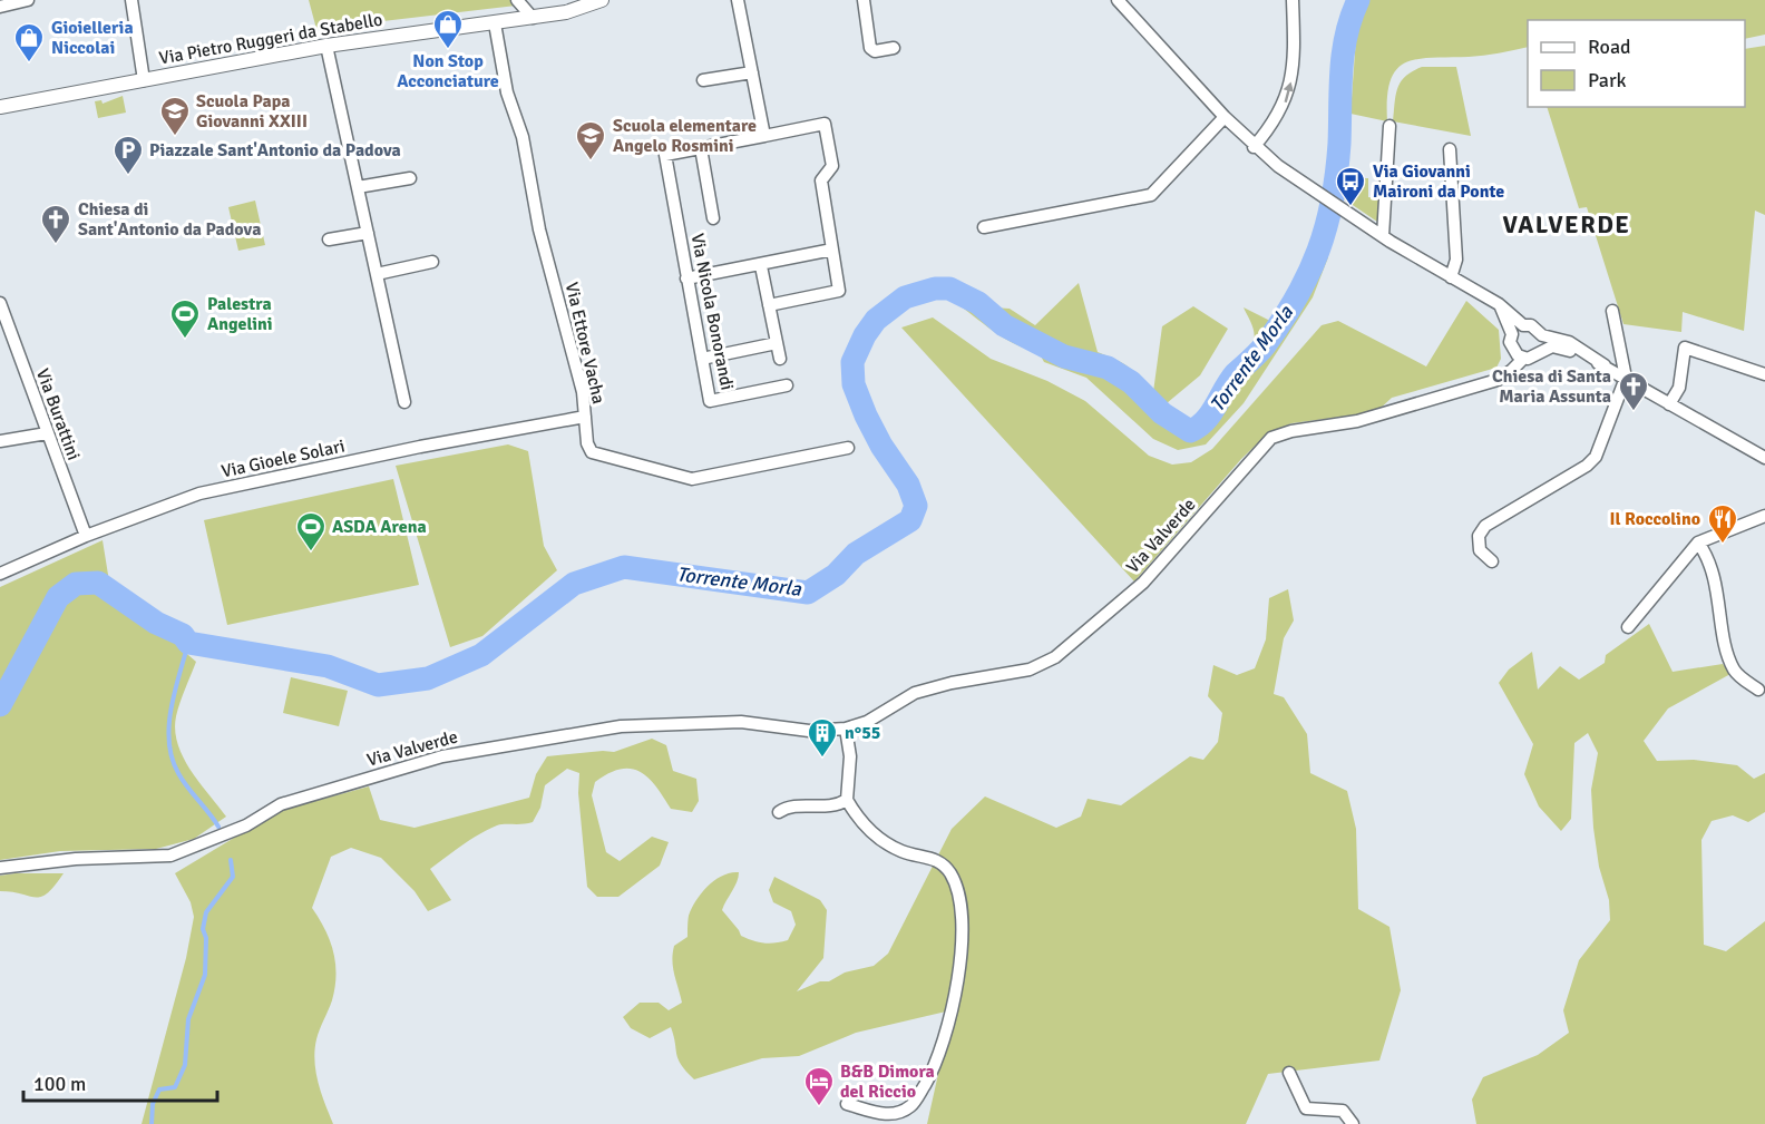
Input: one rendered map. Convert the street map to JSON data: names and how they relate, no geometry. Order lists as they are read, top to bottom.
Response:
{
  "streets": {
    "street": [
      "Via Pietro Ruggeri da Stabello",
      "Via Nicola Bonorandi",
      "Via Ettore Vacha",
      "Via Burattini",
      "Via Gioele Solari",
      "Via Valverde"
    ]
  },
  "crossings": [
    ["Via Pietro Ruggeri da Stabello", "Via Ettore Vacha"],
    ["Via Ettore Vacha", "Via Gioele Solari"],
    ["Via Burattini", "Via Gioele Solari"]
  ],
  "districts": ["VALVERDE"],
  "water": ["Torrente Morla"],
  "places": {
    "shop": ["Non Stop Acconciature", "Gioielleria Niccolai"],
    "school or university": ["Scuola Papa Giovanni XXIII", "Scuola elementare Angelo Rosmini"],
    "parking": ["Piazzale Sant'Antonio da Padova"],
    "bus stop": ["Via Giovanni Maironi da Ponte"],
    "church": ["Chiesa di Sant'Antonio da Padova", "Chiesa di Santa Maria Assunta"],
    "sports": ["Palestra Angelini", "ASDA Arena"],
    "restaurant": ["Il Roccolino"],
    "building": ["n°55"],
    "hotel": ["B&B Dimora del Riccio"]
  },
  "legend": ["Road", "Park"],
  "scale_bar": "100 m"
}
